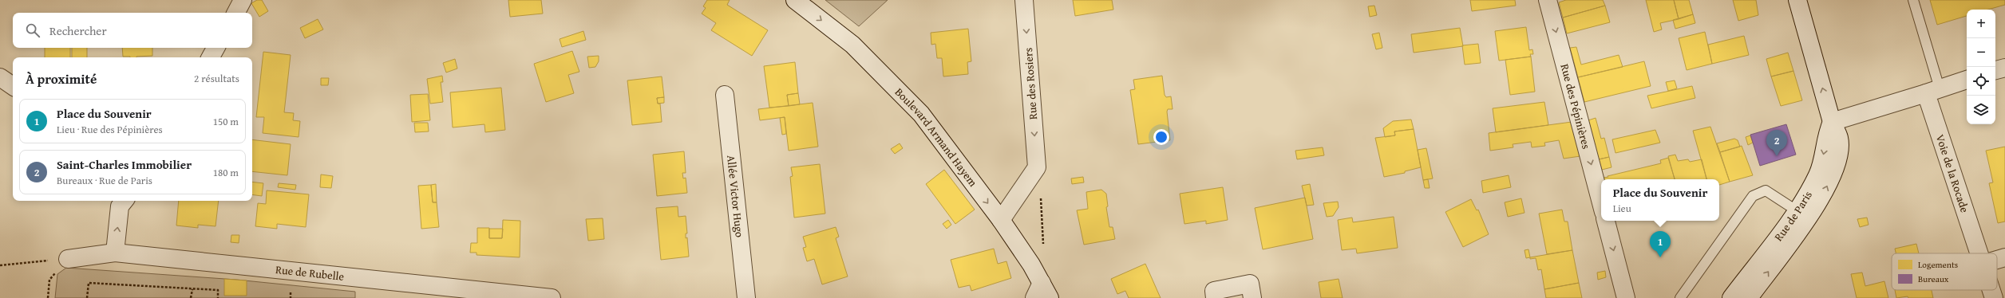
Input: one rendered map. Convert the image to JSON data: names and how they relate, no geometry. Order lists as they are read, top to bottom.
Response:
{
  "streets": {
    "street": [
      "Rue des Rosiers",
      "Rue des Pépinières",
      "Boulevard Armand Hayem",
      "Voie de la Rocade",
      "Allée Victor Hugo",
      "Rue de Paris",
      "Rue de Rubelle"
    ]
  },
  "one_way": [
    "Rue des Rosiers",
    "Rue des Pépinières",
    "Boulevard Armand Hayem",
    "Rue de Paris"
  ],
  "legend": ["Logements", "Bureaux"],
  "page": {
    "map_buttons": ["+", "−"],
    "search": "Rechercher",
    "heading": ["À proximité", "2 résultats"],
    "list": [
      {
        "mark": "1",
        "name": "Place du Souvenir",
        "note": "Lieu · Rue des Pépinières",
        "value": "150 m"
      },
      {
        "mark": "2",
        "name": "Saint-Charles Immobilier",
        "note": "Bureaux · Rue de Paris",
        "value": "180 m"
      }
    ],
    "pins": ["2", "1"],
    "popup": ["Place du Souvenir", "Lieu"]
  }
}
